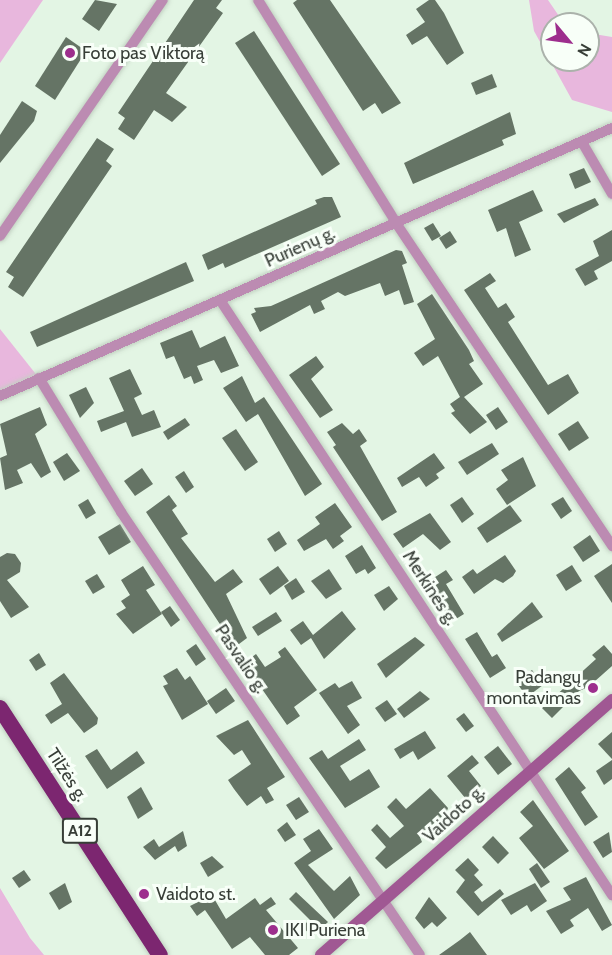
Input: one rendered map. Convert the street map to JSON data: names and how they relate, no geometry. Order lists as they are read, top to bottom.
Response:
{
  "streets": {
    "highway": ["Tilžės g.", "A12"],
    "main road": ["Vaidoto g."],
    "street": ["Purienų g.", "Merkinės g.", "Pasvalio g."]
  },
  "crossings": [
    ["Purienų g.", "Merkinės g."],
    ["Purienų g.", "Pasvalio g."],
    ["Merkinės g.", "Vaidoto g."],
    ["Pasvalio g.", "Vaidoto g."]
  ],
  "places": [
    "Foto pas Viktorą",
    "Padangų montavimas",
    "Vaidoto st.",
    "IKI Puriena"
  ],
  "north": "bottom right"
}
